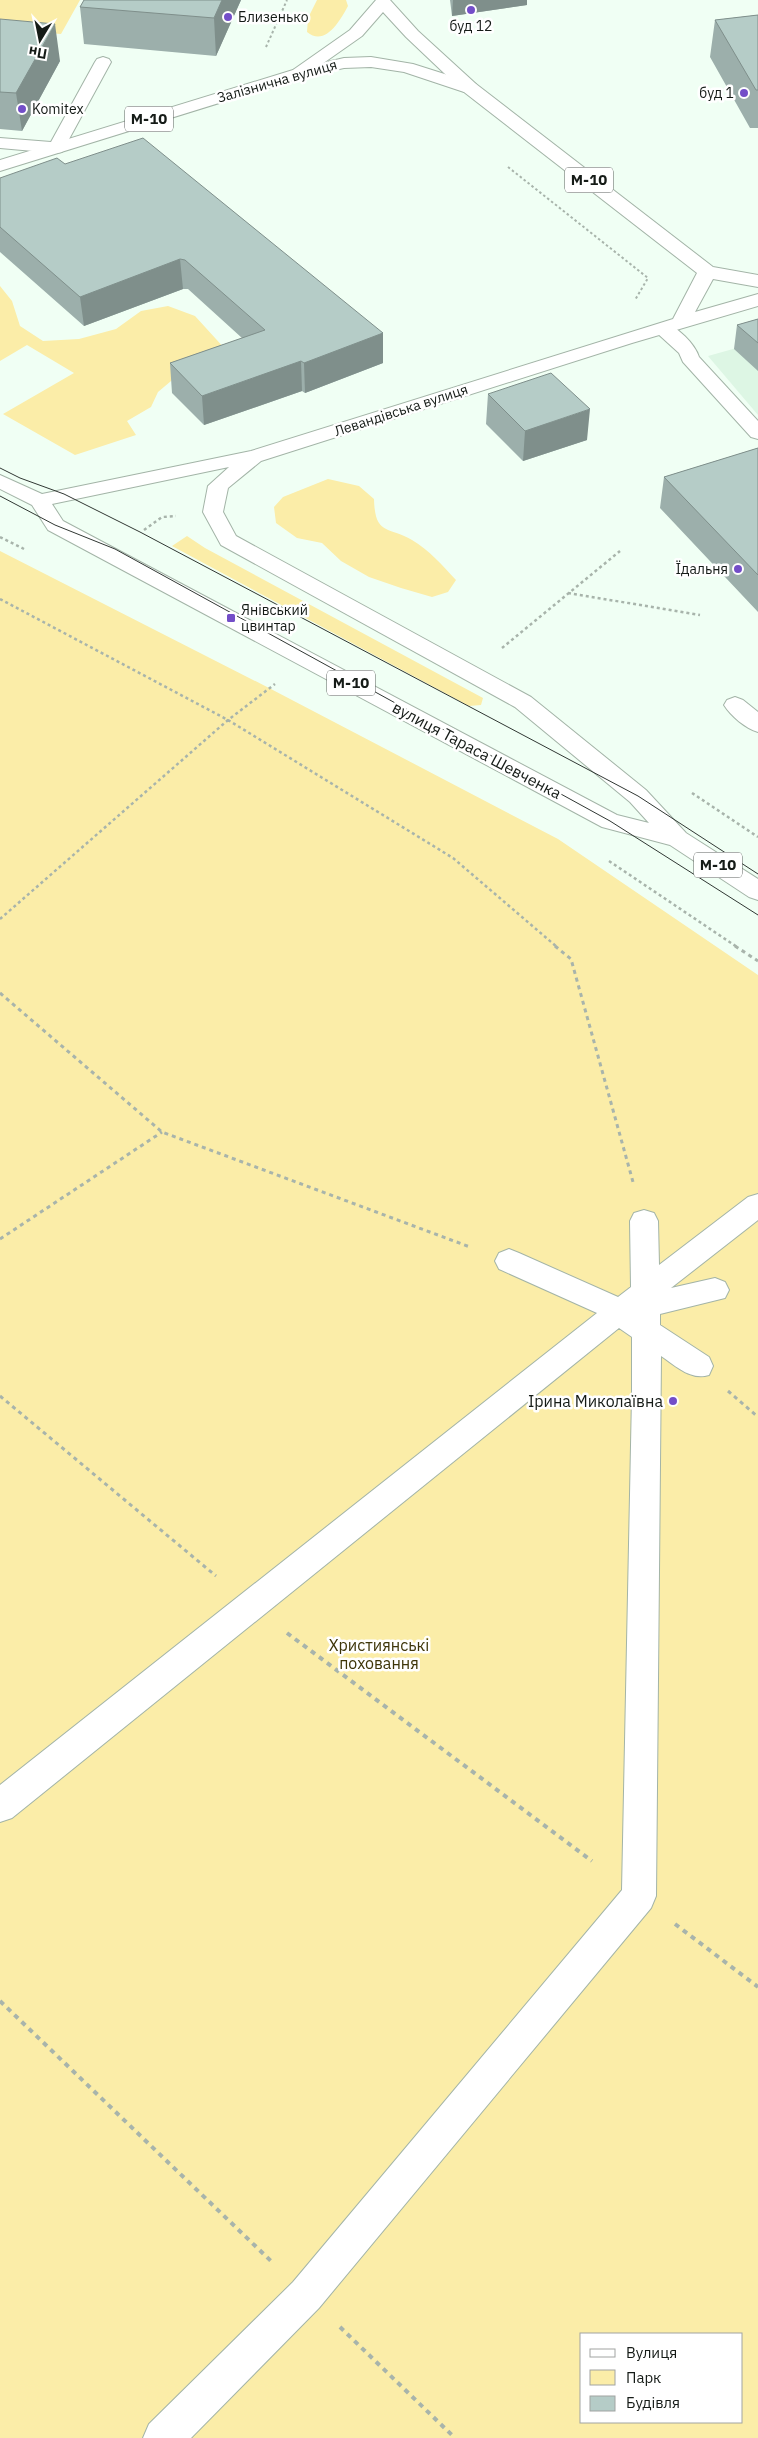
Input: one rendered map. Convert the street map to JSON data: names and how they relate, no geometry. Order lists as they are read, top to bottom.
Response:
{
  "streets": {
    "main road": [
      "Залізнична вулиця",
      "М-10",
      "Левандівська вулиця",
      "вулиця Тараса Шевченка"
    ]
  },
  "crossings": [
    ["Левандівська вулиця", "вулиця Тараса Шевченка"]
  ],
  "parks": ["Християнські поховання"],
  "places": {
    "other": [
      "буд 12",
      "Близенько",
      "буд 1",
      "Komitex",
      "Їдальня",
      "Ірина Миколаївна"
    ],
    "transit": ["Янівський цвинтар"]
  },
  "legend": ["Вулиця", "Парк", "Будівля"],
  "north": "bottom"
}
